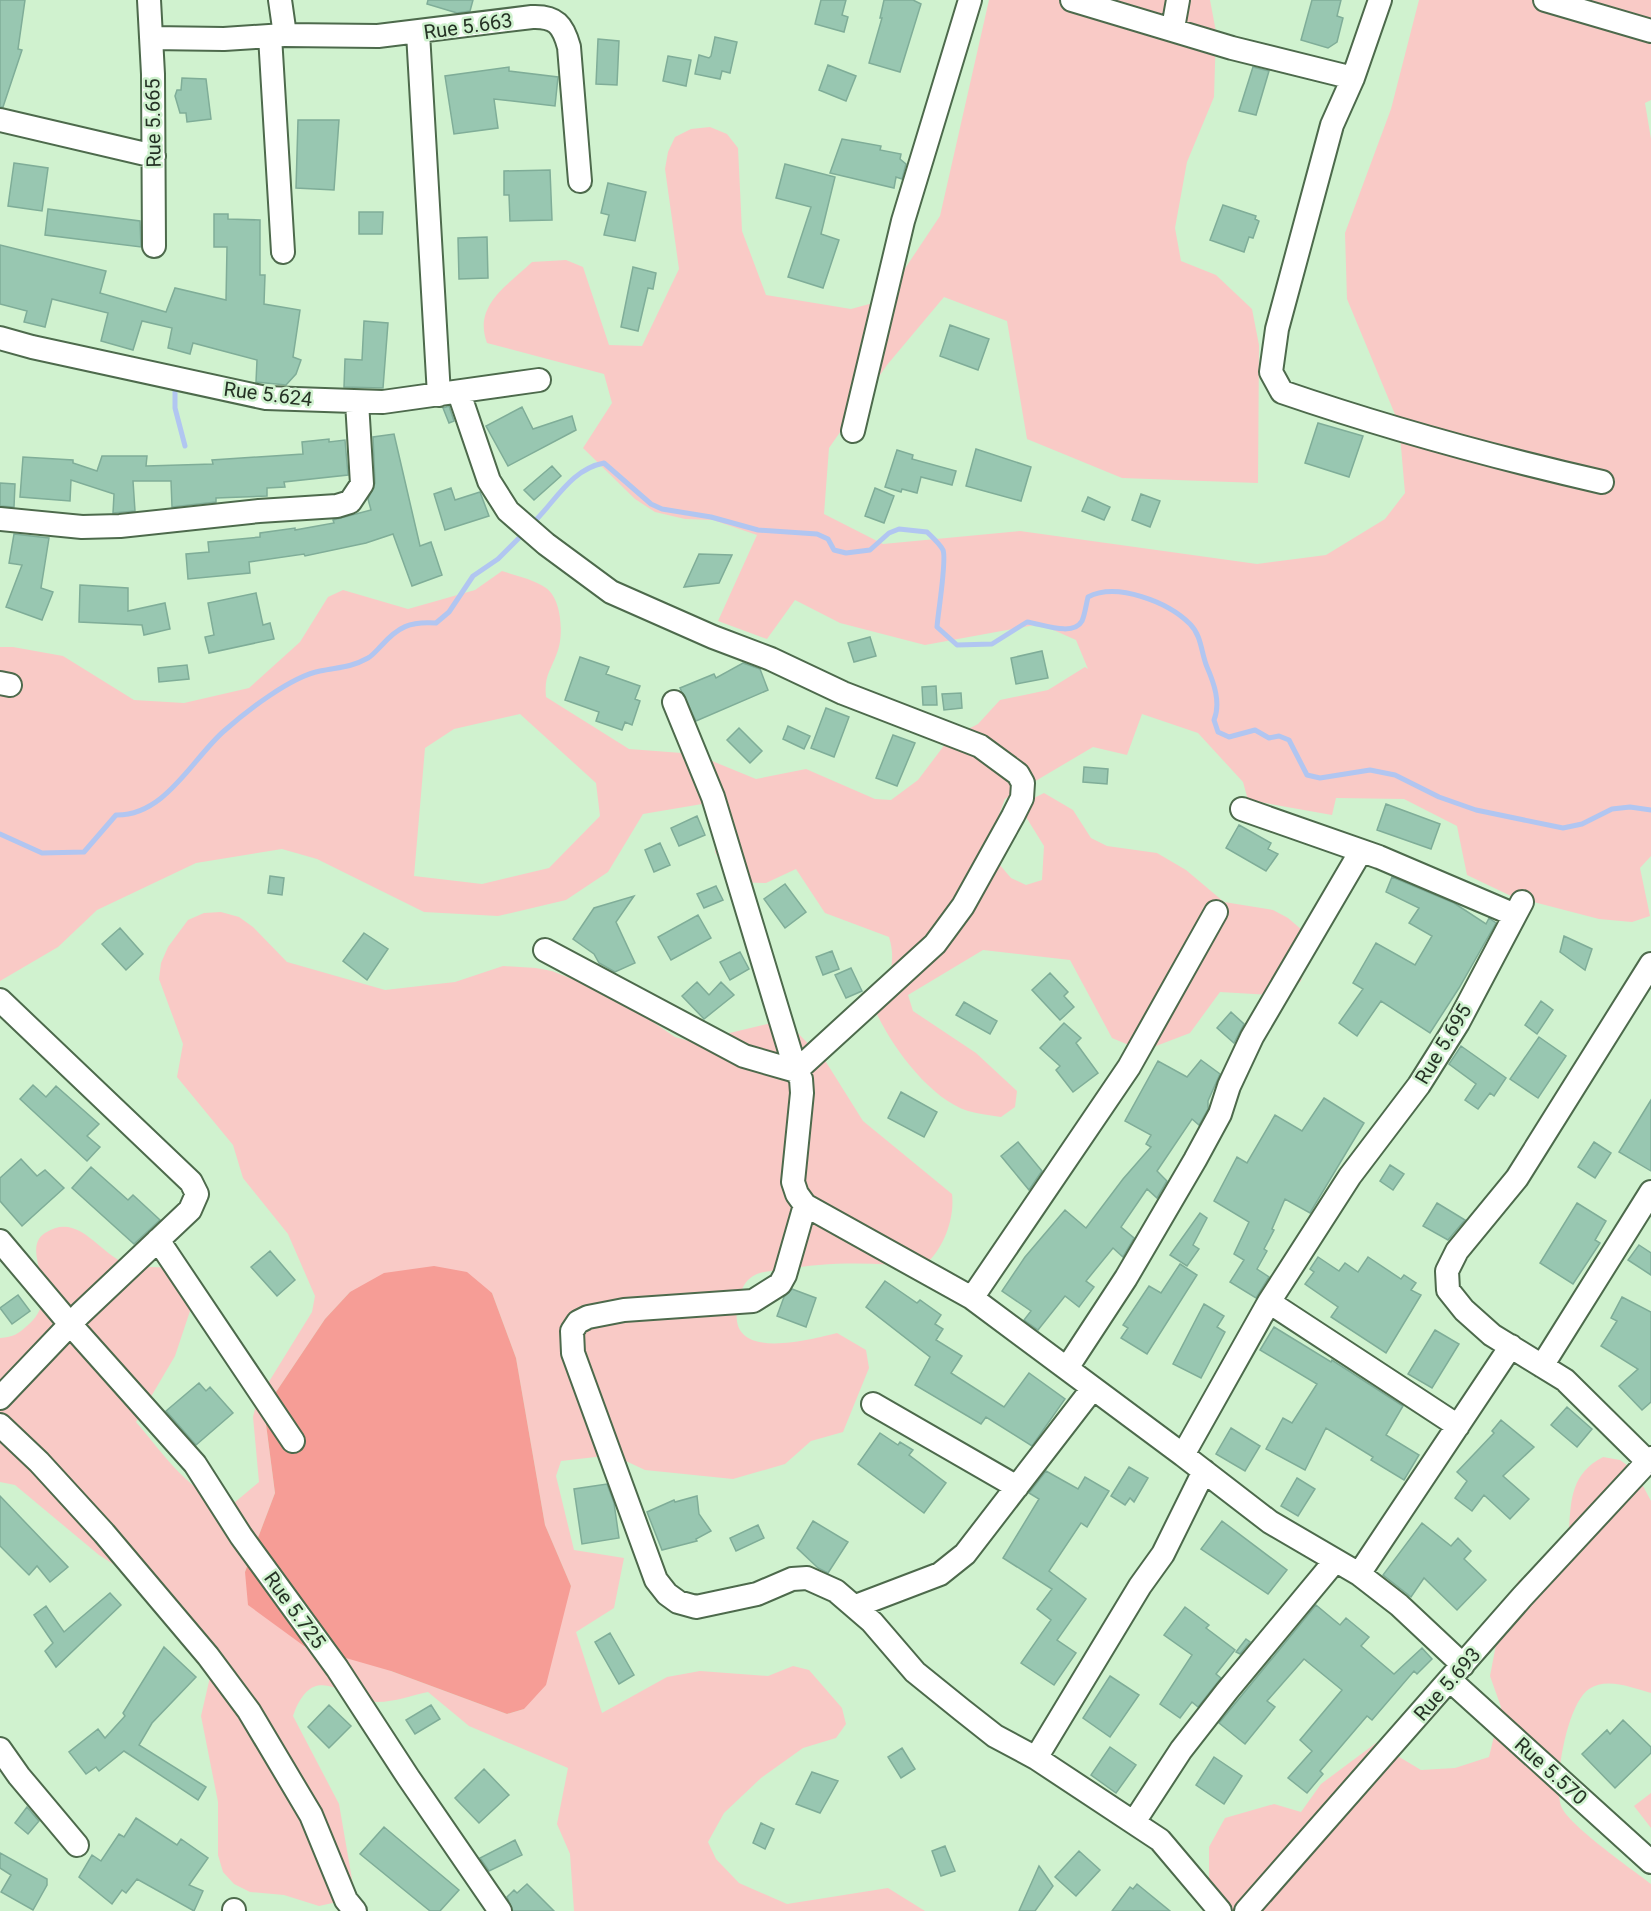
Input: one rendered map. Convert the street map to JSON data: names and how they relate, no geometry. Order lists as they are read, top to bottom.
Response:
{
  "streets": {
    "street": [
      "Rue 5.663",
      "Rue 5.665",
      "Rue 5.624",
      "Rue 5.695",
      "Rue 5.725",
      "Rue 5.693",
      "Rue 5.570"
    ]
  },
  "crossings": [
    ["Rue 5.663", "Rue 5.665"],
    ["Rue 5.695", "Rue 5.570"],
    ["Rue 5.693", "Rue 5.570"]
  ]
}
